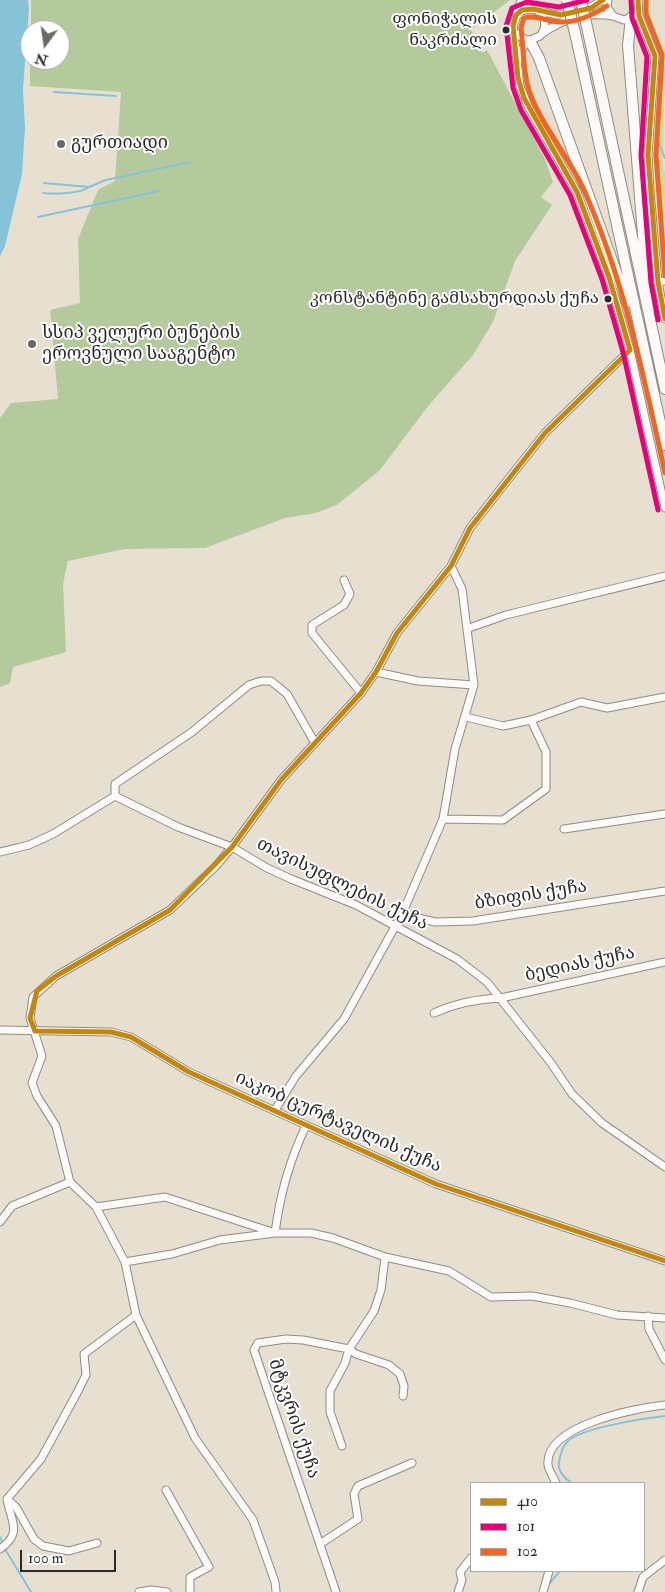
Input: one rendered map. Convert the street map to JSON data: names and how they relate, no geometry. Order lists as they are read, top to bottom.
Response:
{
  "streets": {
    "street": [
      "თავისუფლების ქუჩა",
      "ბზიფის ქუჩა",
      "ბედიას ქუჩა",
      "იაკობ ცურტაველის ქუჩა",
      "მტკვრის ქუჩა"
    ]
  },
  "crossings": [
    ["თავისუფლების ქუჩა", "ბედიას ქუჩა"]
  ],
  "places": [
    "ფონიჭალის ნაკრძალი",
    "გურთიადი",
    "კონსტანტინე გამსახურდიას ქუჩა",
    "სსიპ ველური ბუნების ეროვნული სააგენტო"
  ],
  "lines": ["transit line 410", "transit line 101", "transit line 102"],
  "legend": ["410", "101", "102"],
  "scale_bar": "100 m",
  "north": "bottom"
}
